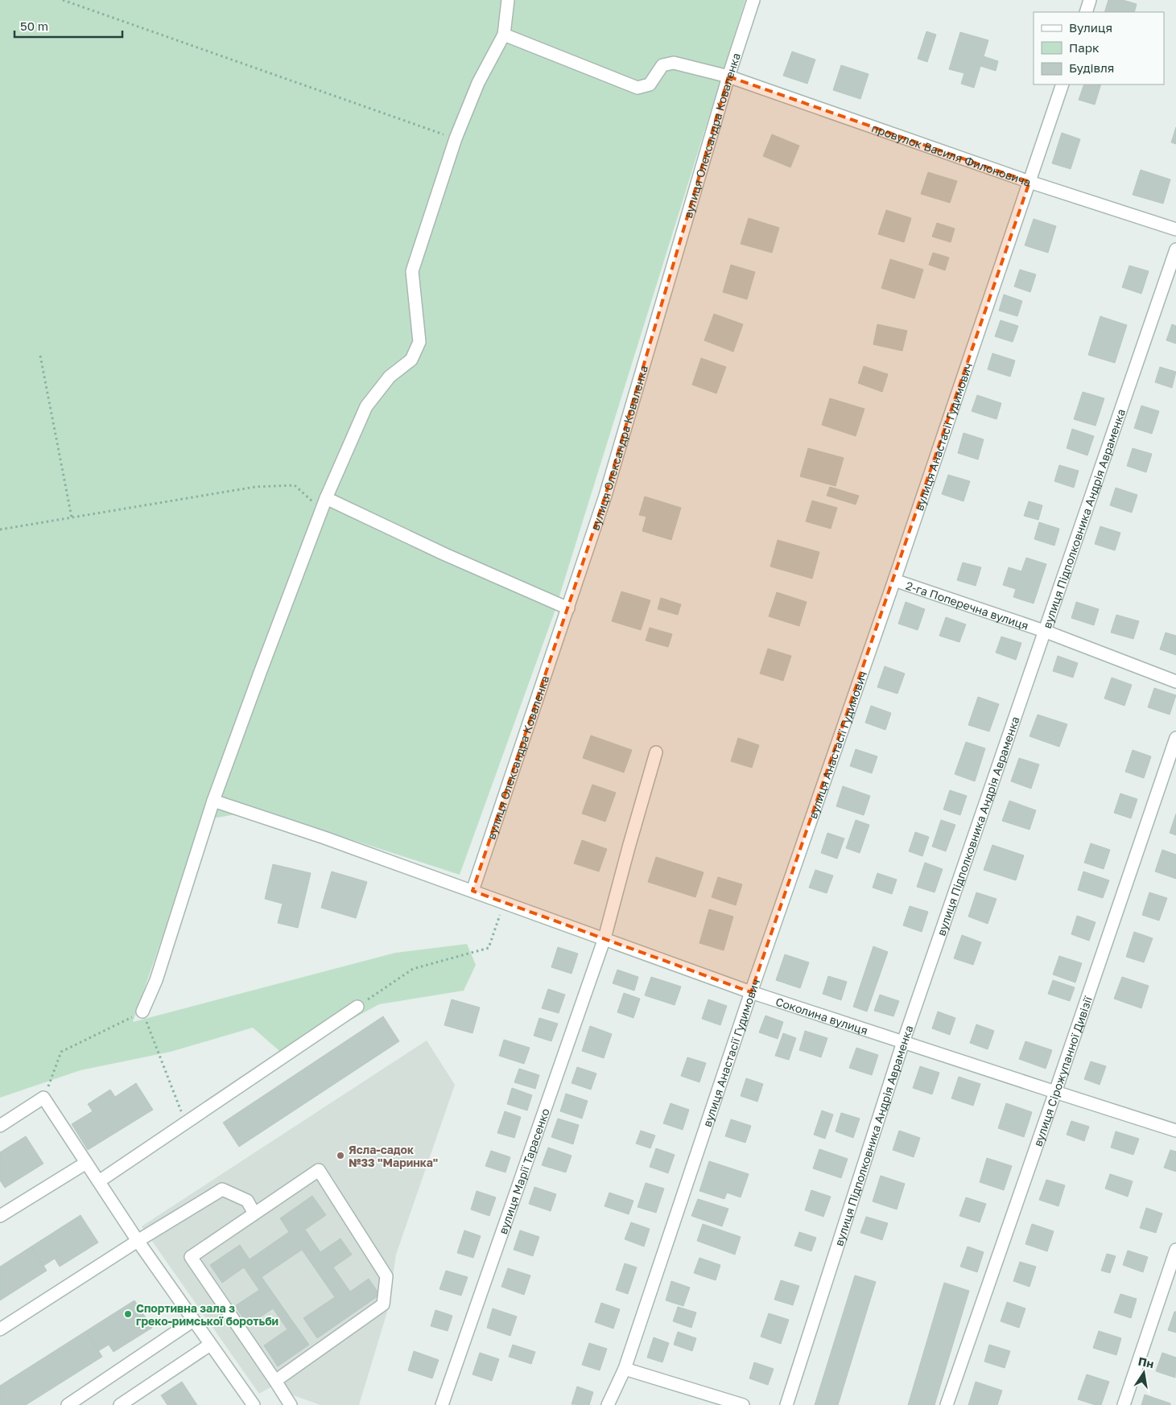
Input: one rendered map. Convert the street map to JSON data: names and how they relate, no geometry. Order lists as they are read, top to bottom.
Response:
{
  "streets": {
    "street": [
      "вулиця Олександра Коваленка",
      "провулок Василя Филоновича",
      "вулиця Анастасії Гудимович",
      "вулиця Підполковника Андрія Авраменка",
      "2-га Поперечна вулиця",
      "Соколина вулиця",
      "вулиця Сірожупанної Дивізії",
      "вулиця Марії Тарасенко"
    ]
  },
  "crossings": [
    ["вулиця Олександра Коваленка", "провулок Василя Филоновича"],
    ["вулиця Олександра Коваленка", "Соколина вулиця"],
    ["провулок Василя Филоновича", "вулиця Анастасії Гудимович"],
    ["вулиця Анастасії Гудимович", "2-га Поперечна вулиця"],
    ["вулиця Анастасії Гудимович", "Соколина вулиця"],
    ["вулиця Підполковника Андрія Авраменка", "2-га Поперечна вулиця"],
    ["вулиця Підполковника Андрія Авраменка", "Соколина вулиця"],
    ["Соколина вулиця", "вулиця Сірожупанної Дивізії"],
    ["Соколина вулиця", "вулиця Марії Тарасенко"]
  ],
  "places": ["Ясла-садок №33 \"Маринка\"", "Спортивна зала з греко-римської боротьби"],
  "legend": ["Вулиця", "Парк", "Будівля"],
  "scale_bar": "50 m",
  "north": "top"
}
